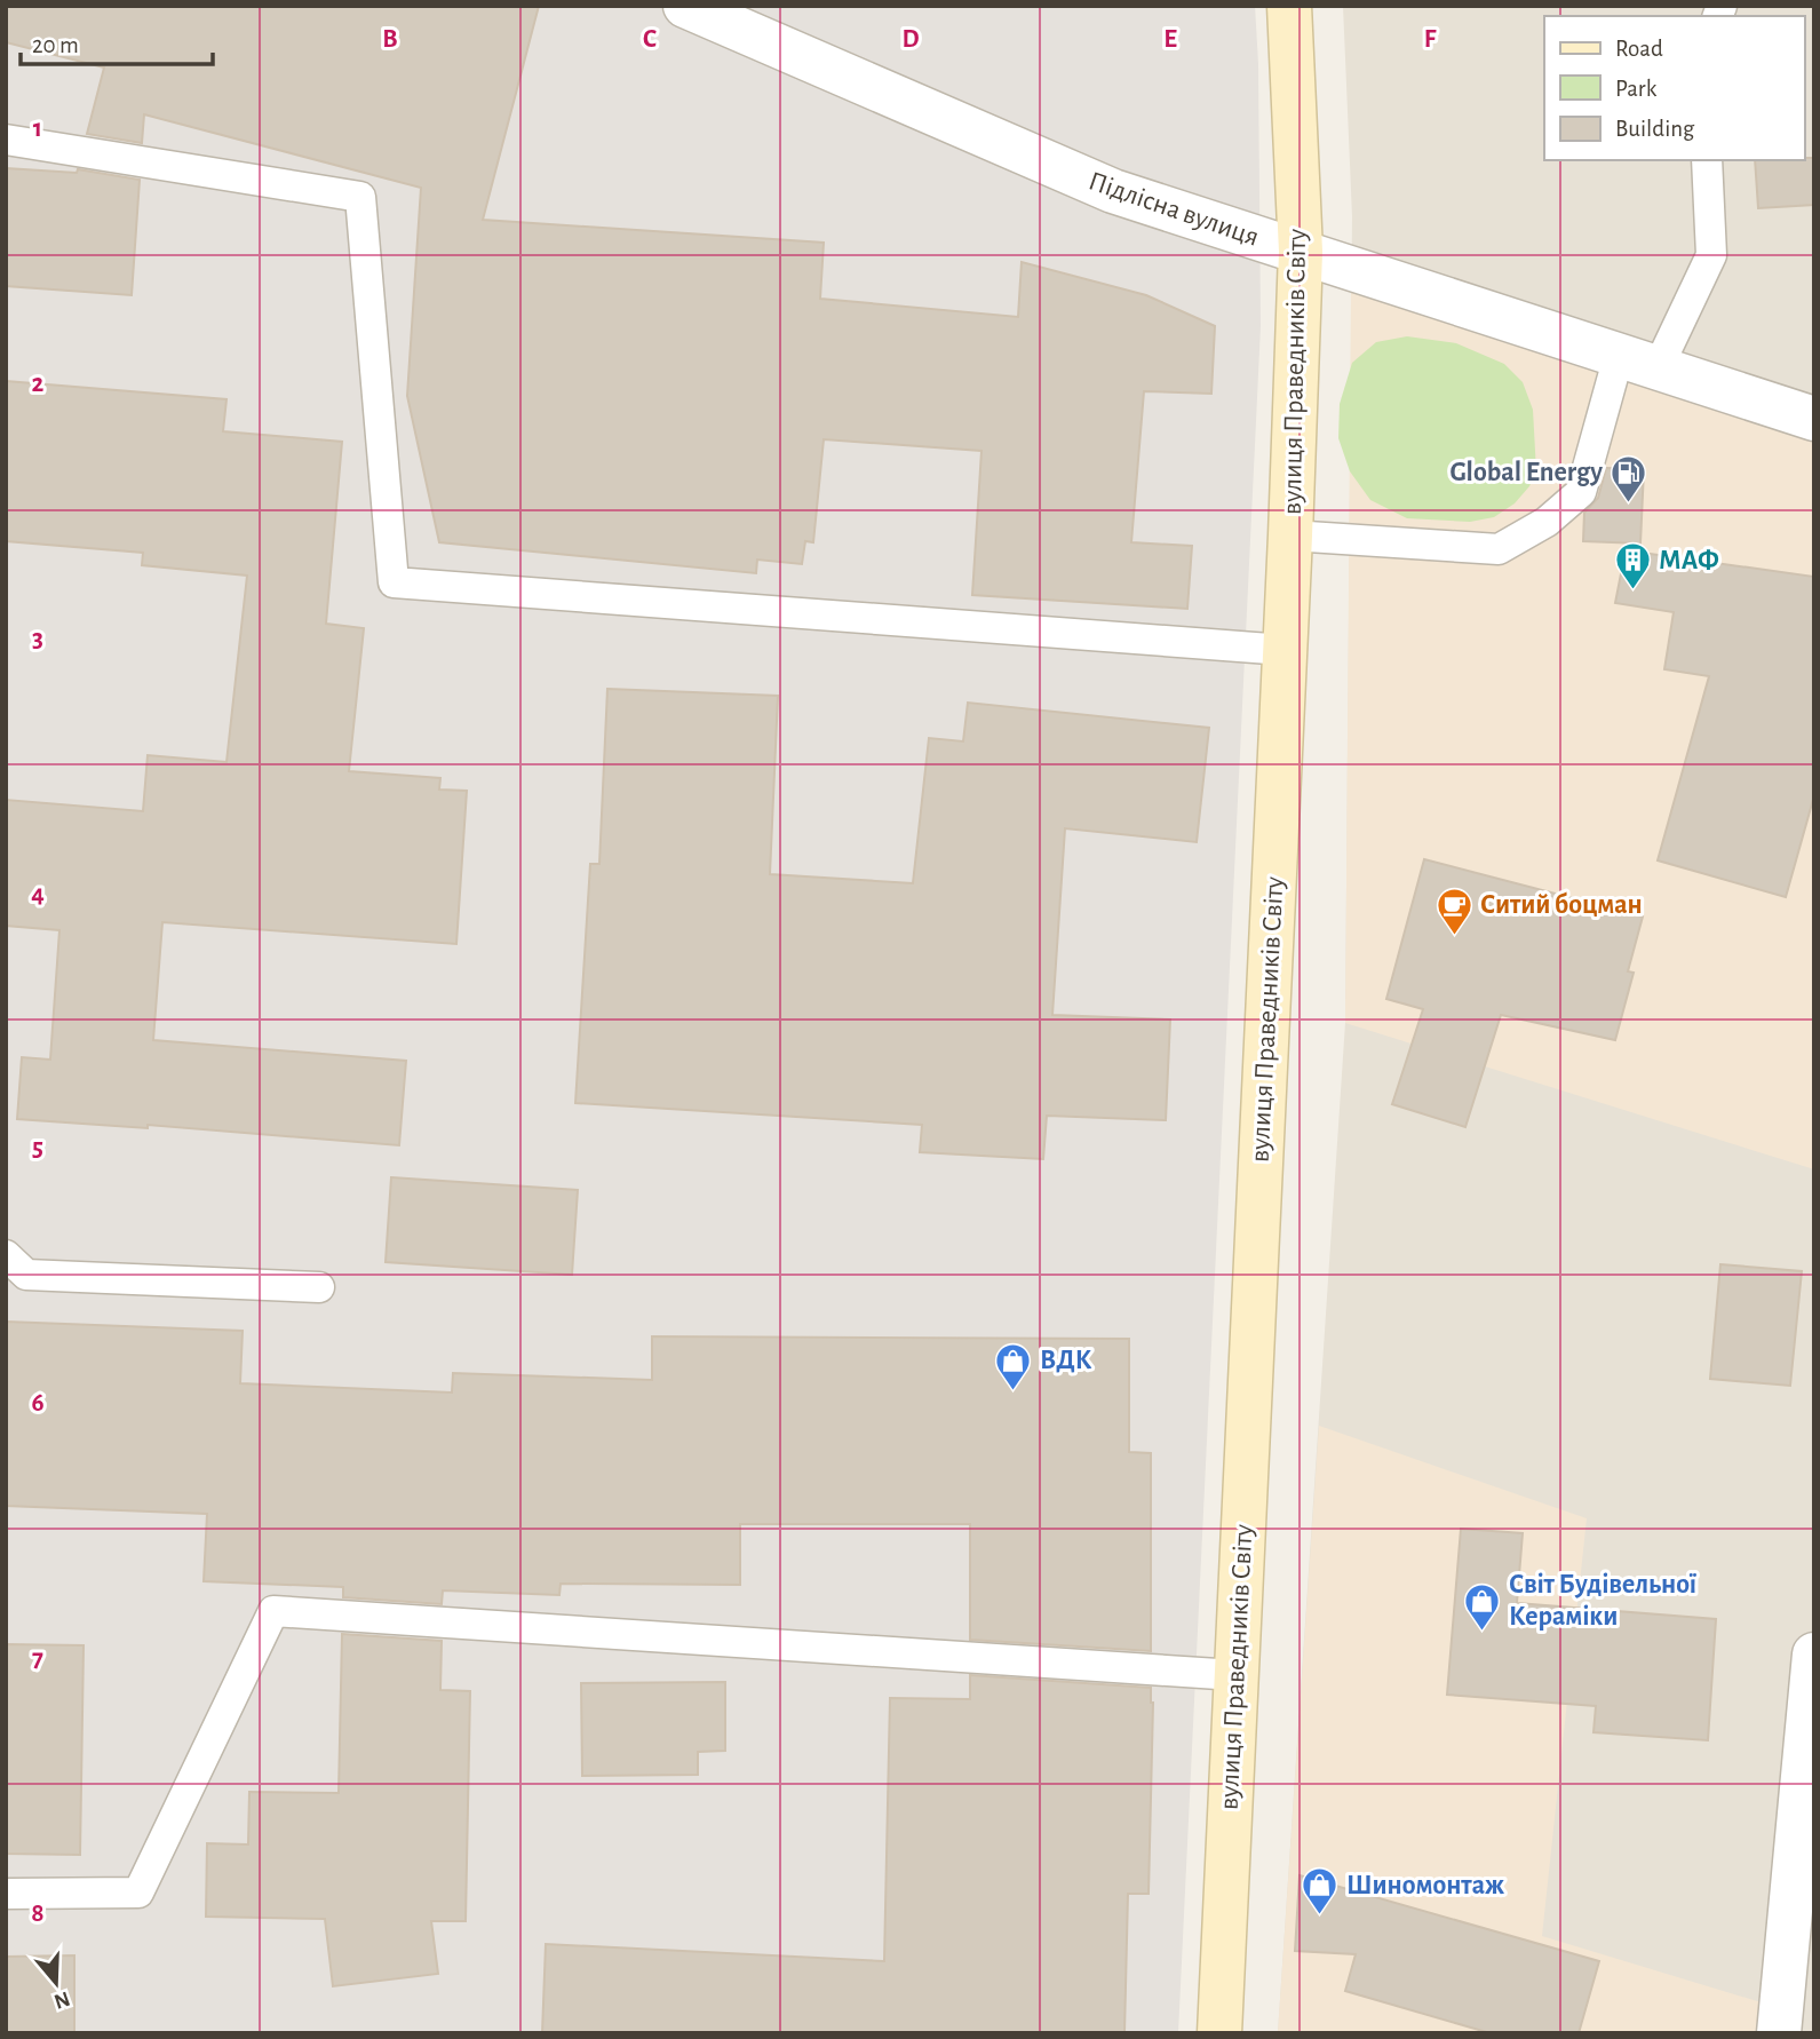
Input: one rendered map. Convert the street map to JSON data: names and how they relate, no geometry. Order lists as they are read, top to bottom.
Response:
{
  "streets": {
    "main road": ["вулиця Праведників Світу"],
    "street": ["Підлісна вулиця"]
  },
  "crossings": [
    ["Підлісна вулиця", "вулиця Праведників Світу"]
  ],
  "places": {
    "fuel station": ["Global Energy"],
    "building": ["МАФ"],
    "cafe": ["Ситий боцман"],
    "shop": ["ВДК", "Світ Будівельної Кераміки", "Шиномонтаж"]
  },
  "legend": ["Road", "Park", "Building"],
  "scale_bar": "20 m",
  "north": "bottom",
  "grid": {
    "columns": [
      "B",
      "C",
      "D",
      "E",
      "F"
    ],
    "rows": [
      "1",
      "2",
      "3",
      "4",
      "5",
      "6",
      "7",
      "8"
    ]
  }
}
